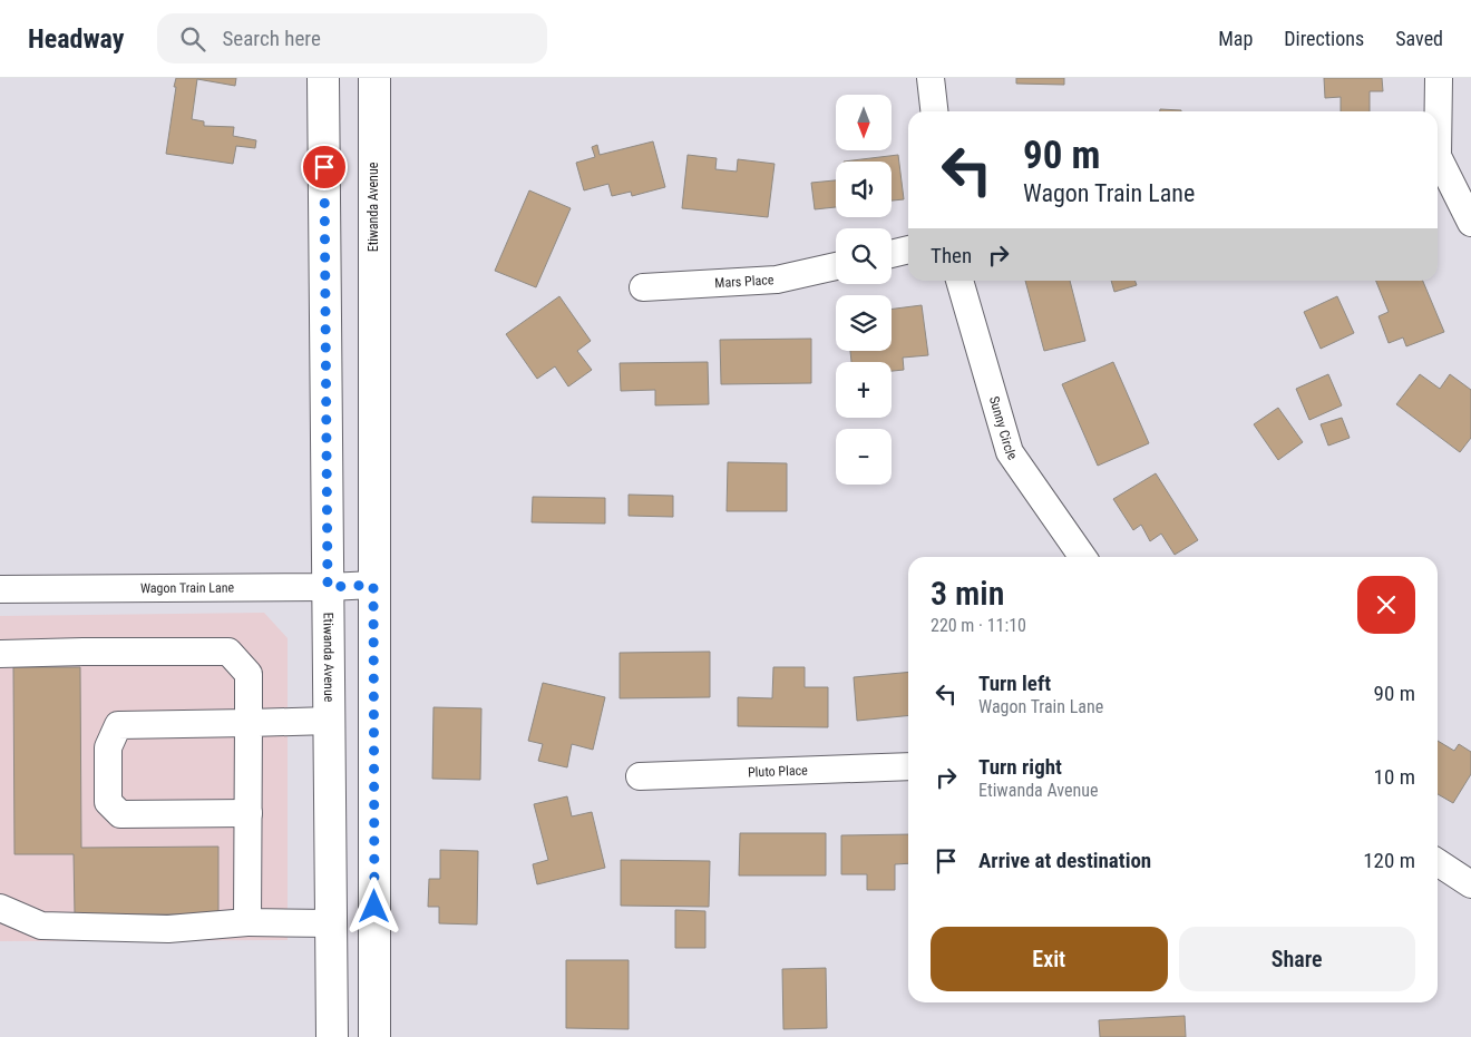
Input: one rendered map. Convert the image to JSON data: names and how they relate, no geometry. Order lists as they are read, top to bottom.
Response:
{
  "streets": {
    "main road": ["Etiwanda Avenue"],
    "street": [
      "Mars Place",
      "Sunny Circle",
      "Wagon Train Lane",
      "Pluto Place"
    ]
  },
  "crossings": [
    ["Etiwanda Avenue", "Wagon Train Lane"]
  ],
  "north": "bottom",
  "page": {
    "header": "Headway",
    "search": "Search here",
    "nav": ["Map", "Directions", "Saved"],
    "map_buttons": ["+", "−"],
    "turn": ["90 m", "Wagon Train Lane"],
    "then": "Then",
    "heading": ["3 min", "220 m · 11:10"],
    "list": [
      {
        "name": "Turn left",
        "note": "Wagon Train Lane",
        "value": "90 m"
      },
      {
        "name": "Turn right",
        "note": "Etiwanda Avenue",
        "value": "10 m"
      },
      {
        "name": "Arrive at destination",
        "value": "120 m"
      }
    ],
    "buttons": ["Exit", "Share"]
  }
}
